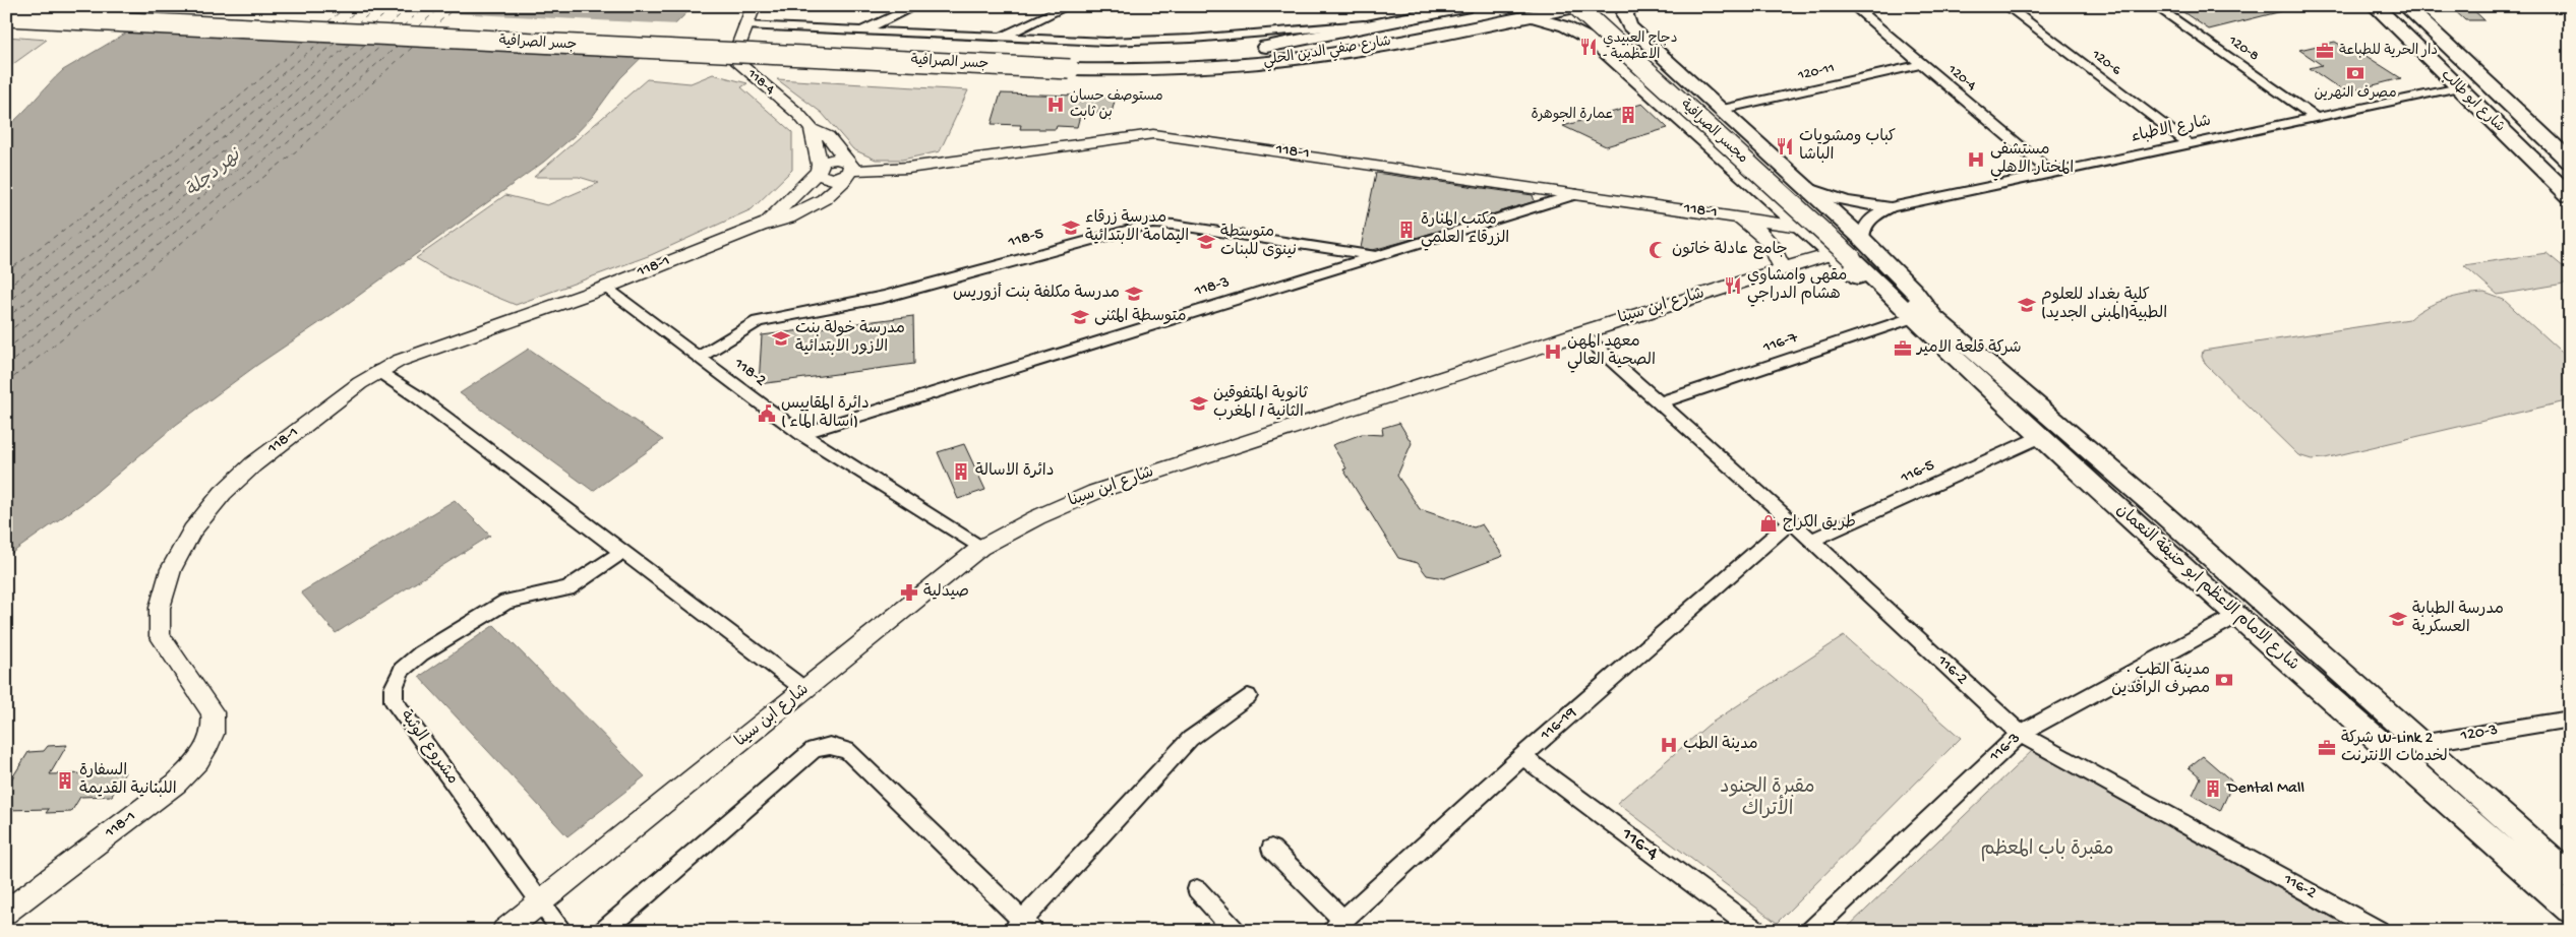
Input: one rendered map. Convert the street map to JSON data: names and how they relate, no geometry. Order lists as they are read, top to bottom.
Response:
{
  "streets": {
    "main road": [
      "جسر الصرافية",
      "شارع صفي الدين الحلي",
      "شارع ابو طالب",
      "مجسر الصرافية",
      "شارع الامام الاعظم ابو حنيفة النعمان"
    ],
    "street": [
      "120-8",
      "120-6",
      "120-11",
      "120-4",
      "118-4",
      "شارع الاطباء",
      "118-1",
      "118-5",
      "118-3",
      "شارع ابن سينا",
      "116-7",
      "118-2",
      "116-5",
      "116-2",
      "116-19",
      "120-3",
      "مشروع الوثبة",
      "116-3",
      "116-4"
    ]
  },
  "crossings": [
    ["جسر الصرافية", "شارع صفي الدين الحلي"],
    ["120-8", "شارع الاطباء"],
    ["120-6", "شارع الاطباء"],
    ["120-11", "120-4"],
    ["120-4", "شارع الاطباء"],
    ["118-4", "118-1"],
    ["شارع ابو طالب", "شارع الاطباء"],
    ["مجسر الصرافية", "شارع الامام الاعظم ابو حنيفة النعمان"],
    ["118-1", "118-3"],
    ["118-1", "شارع ابن سينا"],
    ["118-1", "118-2"],
    ["118-5", "118-3"],
    ["118-5", "118-2"],
    ["118-3", "118-2"],
    ["شارع ابن سينا", "118-2"],
    ["شارع ابن سينا", "116-2"],
    ["شارع ابن سينا", "مشروع الوثبة"],
    ["116-7", "شارع الامام الاعظم ابو حنيفة النعمان"],
    ["116-7", "116-2"],
    ["116-5", "شارع الامام الاعظم ابو حنيفة النعمان"],
    ["116-5", "116-2"],
    ["شارع الامام الاعظم ابو حنيفة النعمان", "120-3"],
    ["شارع الامام الاعظم ابو حنيفة النعمان", "116-3"],
    ["116-2", "116-19"],
    ["116-2", "116-3"],
    ["116-19", "116-4"]
  ],
  "water": ["نهر دجلة"],
  "parks": ["مقبرة الجنود الأتراك", "مقبرة باب المعظم"],
  "places": {
    "restaurant": ["دجاج العبيدي - الاعظمية", "كباب ومشويات الباشا", "مقهى وامشاوي هشام الدراجي"],
    "office": ["دار الحرية للطباعة", "شركة قلعة الامير", "شركة W-Link 2 لخدمات الانترنت"],
    "bank": ["مصرف النهرين", "مدينة الطب ٠ مصرف الرافدين"],
    "hospital": [
      "مستوصف حسان بن ثابت",
      "مستشفى المختار الاهلي",
      "معهد المهن الصحية العالي",
      "مدينة الطب"
    ],
    "building": [
      "عمارة الجوهرة",
      "مكتب المنارة الزرقاء العلمي",
      "دائرة الاسالة",
      "السفارة اللبنانية القديمة",
      "Dental Mall"
    ],
    "school or university": [
      "مدرسة زرقاء اليمامة الابتدائية",
      "متوسطة نينوى للبنات",
      "مدرسة مكلفة بنت أزوريس",
      "كلية بغداد للعلوم الطبية(المبنى الجديد)",
      "متوسطة المثنى",
      "مدرسة خولة بنت الازور الابتدائية",
      "ثانوية المتفوقين الثانية / المغرب",
      "مدرسة الطبابة العسكرية"
    ],
    "mosque": ["جامع عادلة خاتون"],
    "public building": ["دائرة المقاييس ( اسالة الماء)"],
    "shop": ["طريق الكراج"],
    "pharmacy": ["صيدلية"]
  }
}
